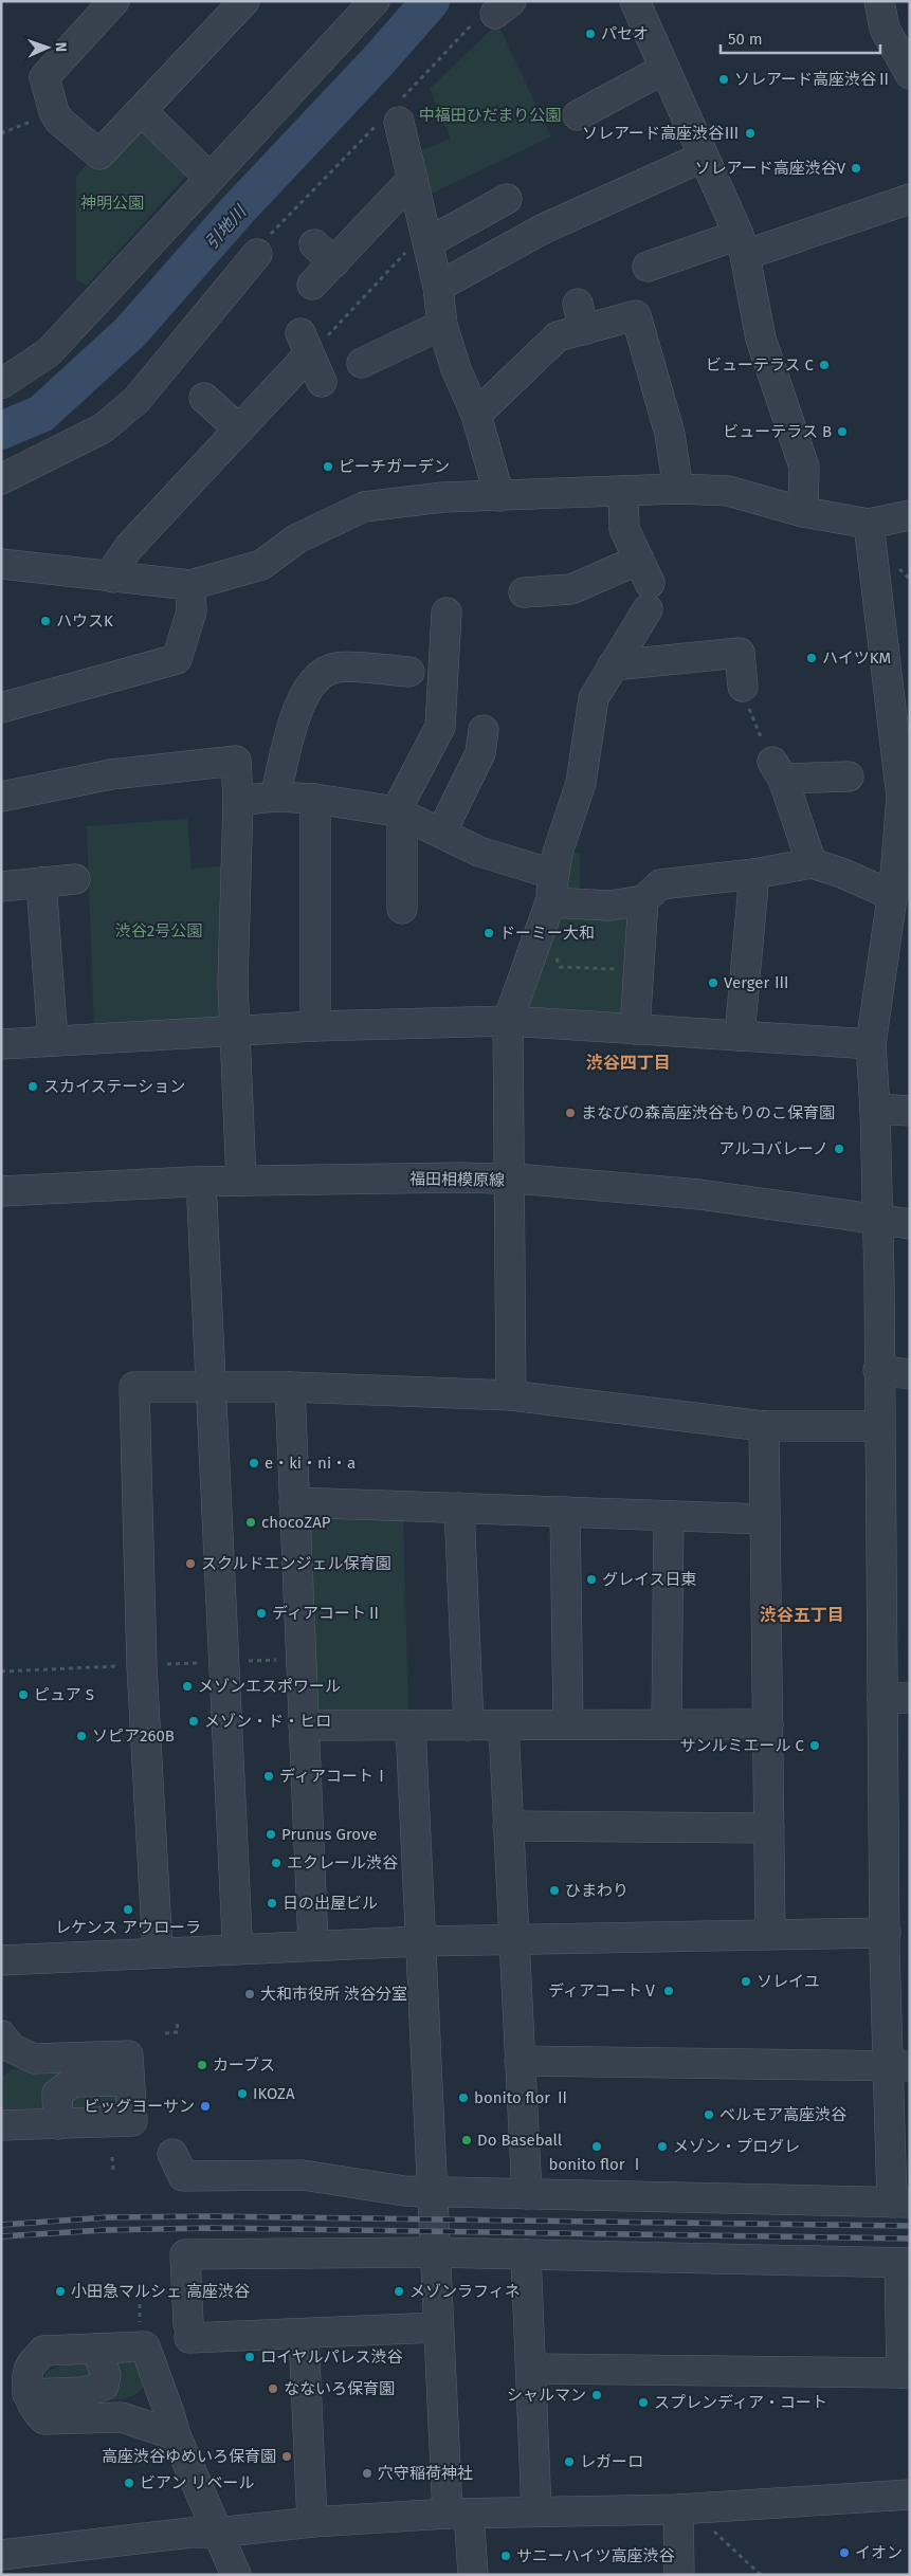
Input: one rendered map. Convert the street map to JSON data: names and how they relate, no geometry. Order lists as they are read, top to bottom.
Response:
{
  "streets": {
    "street": ["福田相模原線"]
  },
  "districts": ["渋谷四丁目", "渋谷五丁目"],
  "water": ["引地川"],
  "parks": ["中福田ひだまり公園", "神明公園", "渋谷2号公園"],
  "places": [
    "パセオ",
    "ソレアード高座渋谷Ⅱ",
    "ソレアード高座渋谷Ⅲ",
    "ソレアード高座渋谷V",
    "ビューテラス C",
    "ビューテラス B",
    "ピーチガーデン",
    "ハウスK",
    "ハイツKM",
    "ドーミー大和",
    "Verger Ⅲ",
    "スカイステーション",
    "まなびの森高座渋谷もりのこ保育園",
    "アルコバレーノ",
    "e・ki・ni・a",
    "chocoZAP",
    "スクルドエンジェル保育園",
    "グレイス日東",
    "ディアコートⅡ",
    "メゾンエスポワール",
    "ピュア S",
    "メゾン・ド・ヒロ",
    "ソピア260B",
    "サンルミエール C",
    "ディアコートⅠ",
    "Prunus Grove",
    "エクレール渋谷",
    "ひまわり",
    "日の出屋ビル",
    "レケンス アウローラ",
    "ソレイユ",
    "ディアコートⅤ",
    "大和市役所 渋谷分室",
    "カーブス",
    "IKOZA",
    "bonito flor Ⅱ",
    "ビッグヨーサン",
    "ベルモア高座渋谷",
    "Do Baseball",
    "bonito flor Ⅰ",
    "メゾン・プログレ",
    "小田急マルシェ 高座渋谷",
    "メゾンラフィネ",
    "ロイヤルパレス渋谷",
    "なないろ保育園",
    "シャルマン",
    "スプレンディア・コート",
    "高座渋谷ゆめいろ保育園",
    "レガーロ",
    "穴守稲荷神社",
    "ビアン リベール",
    "イオン",
    "サニーハイツ高座渋谷"
  ],
  "scale_bar": "50 m",
  "north": "right"
}
